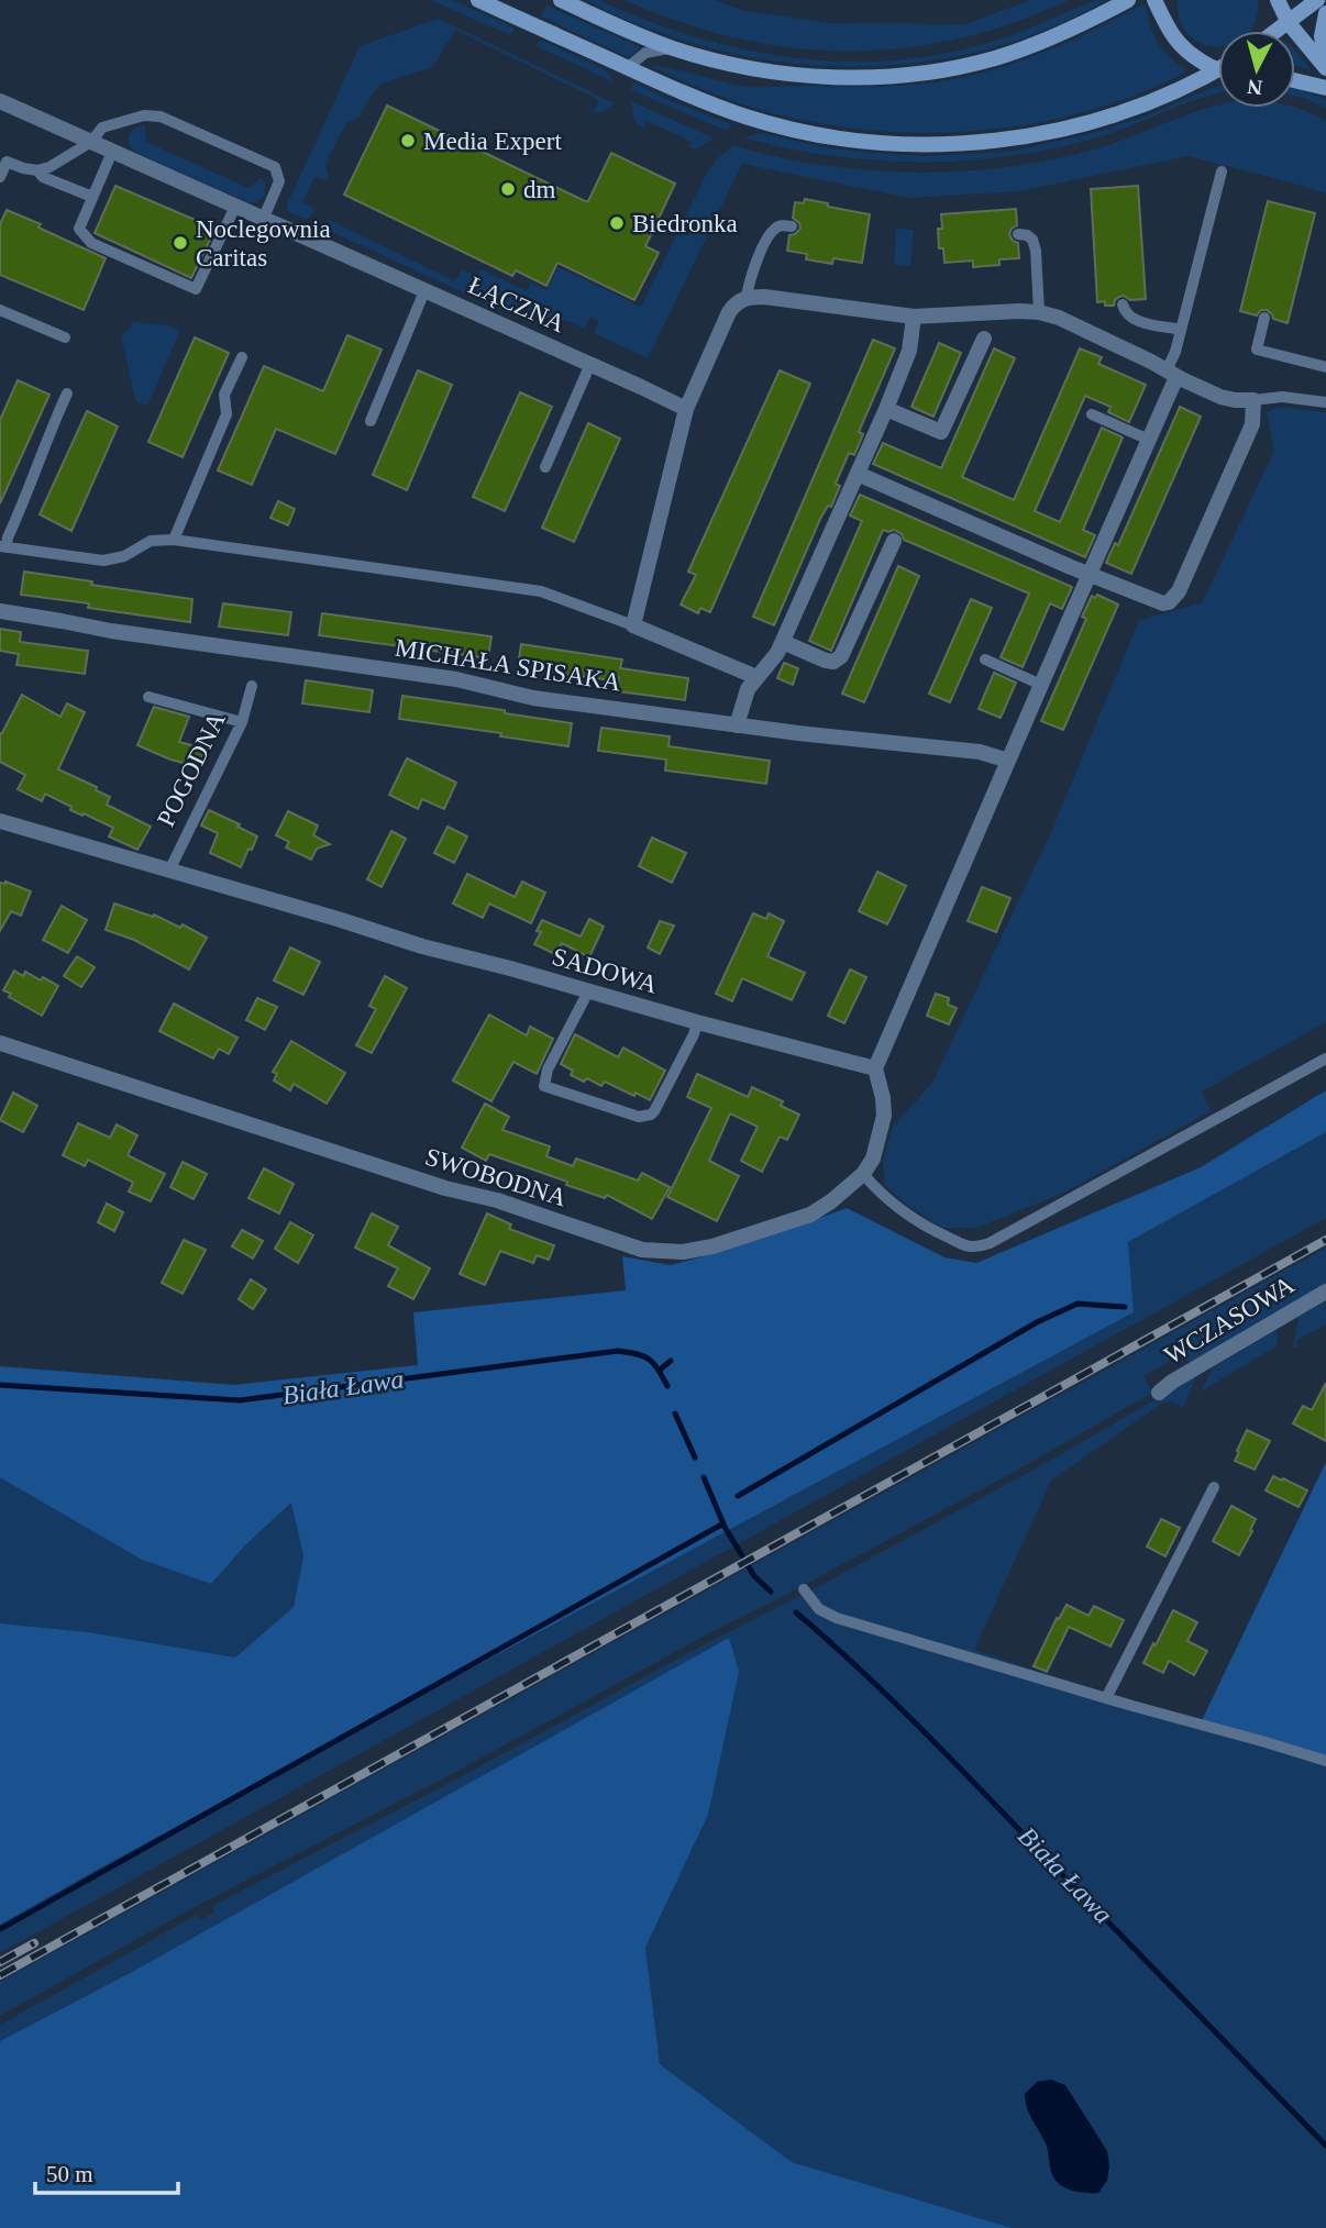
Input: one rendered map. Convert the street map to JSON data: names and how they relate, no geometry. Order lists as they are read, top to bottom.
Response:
{
  "streets": {
    "street": [
      "ŁĄCZNA",
      "MICHAŁA SPISAKA",
      "SADOWA",
      "SWOBODNA",
      "WCZASOWA"
    ],
    "lane": ["POGODNA"]
  },
  "crossings": [
    ["POGODNA", "SADOWA"],
    ["SADOWA", "SWOBODNA"]
  ],
  "water": ["Biała Ława"],
  "places": [
    "Media Expert",
    "dm",
    "Biedronka",
    "Noclegownia Caritas"
  ],
  "scale_bar": "50 m",
  "north": "bottom"
}
